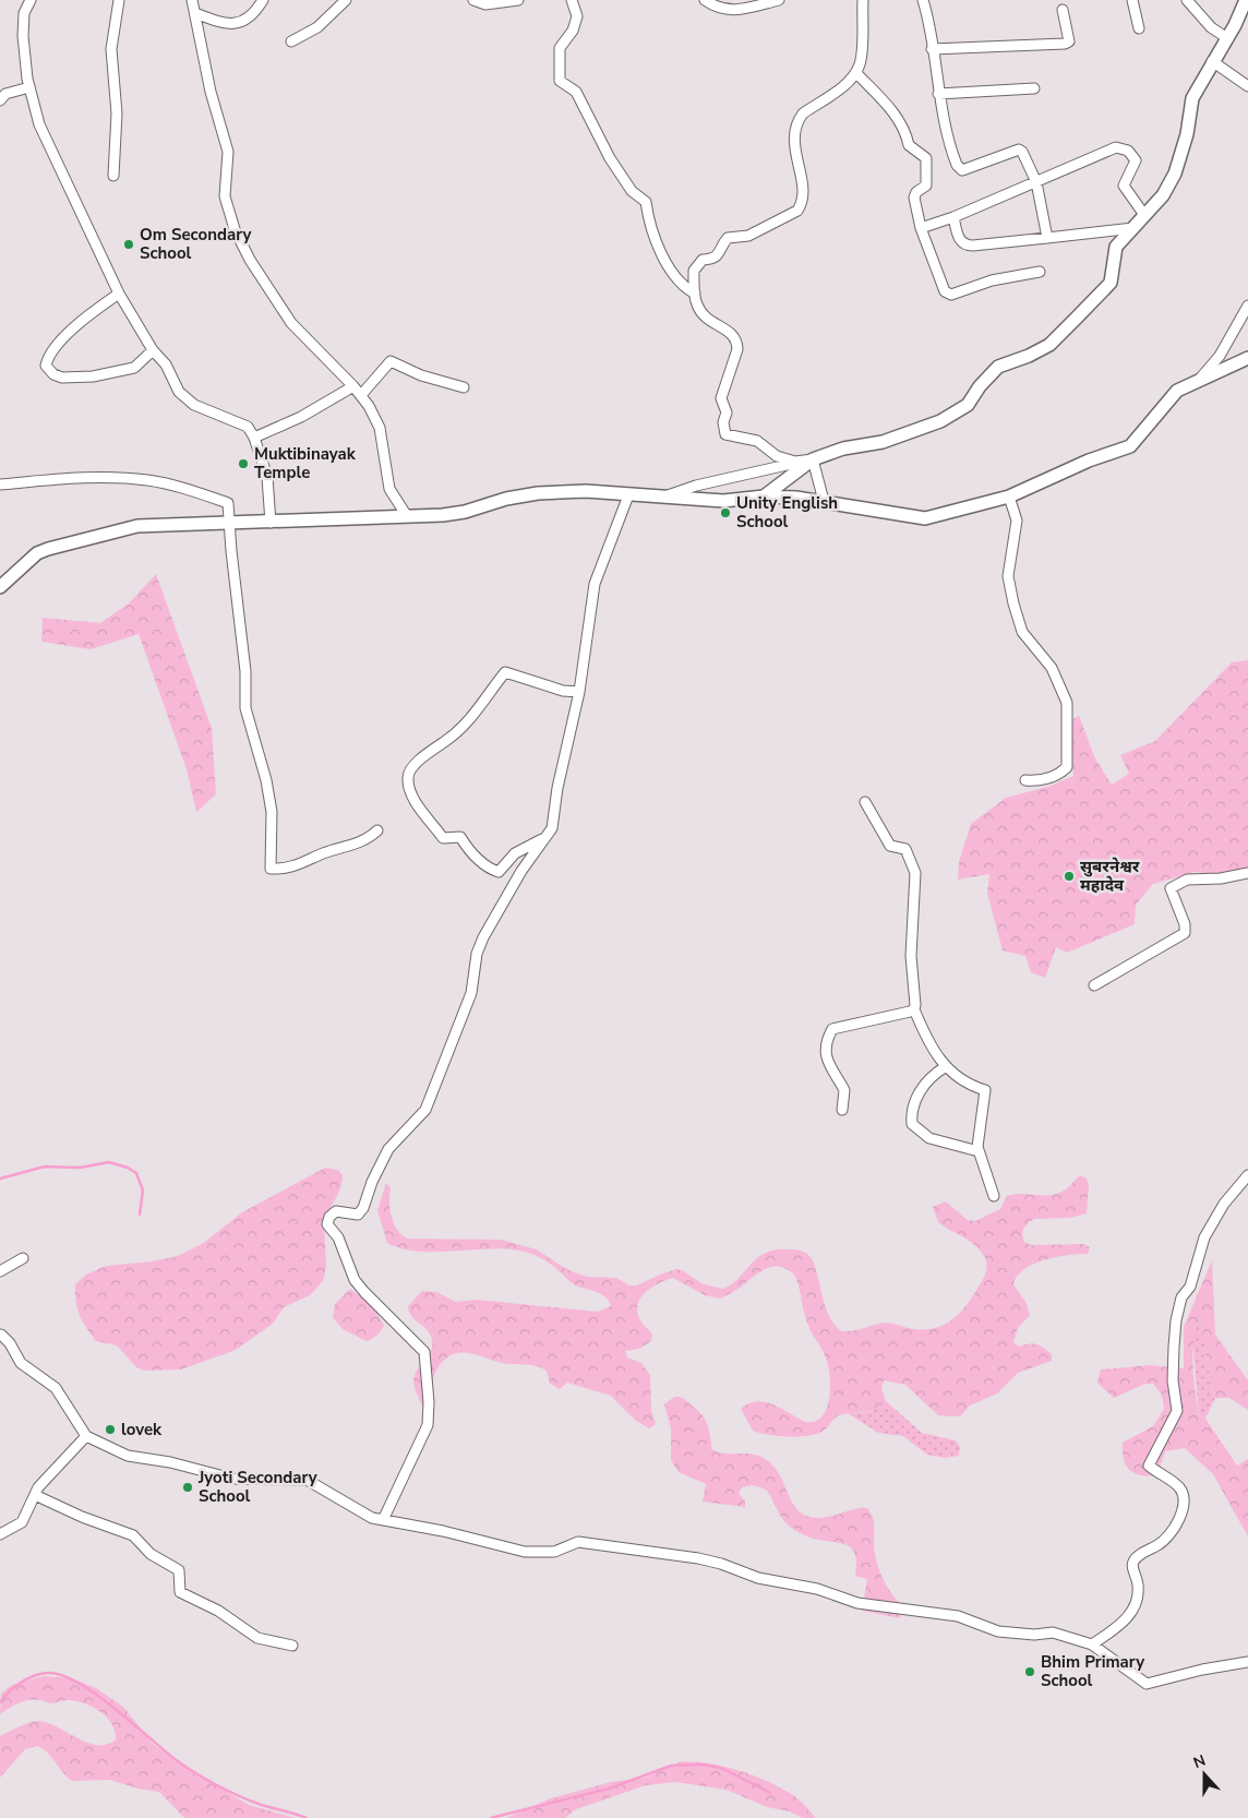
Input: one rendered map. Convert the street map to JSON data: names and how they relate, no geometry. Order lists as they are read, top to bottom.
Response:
{
  "places": [
    "Om Secondary School",
    "Muktibinayak Temple",
    "Unity English School",
    "सुबरनेश्वर महादेव",
    "lovek",
    "Jyoti Secondary School",
    "Bhim Primary School"
  ],
  "north": "top"
}
